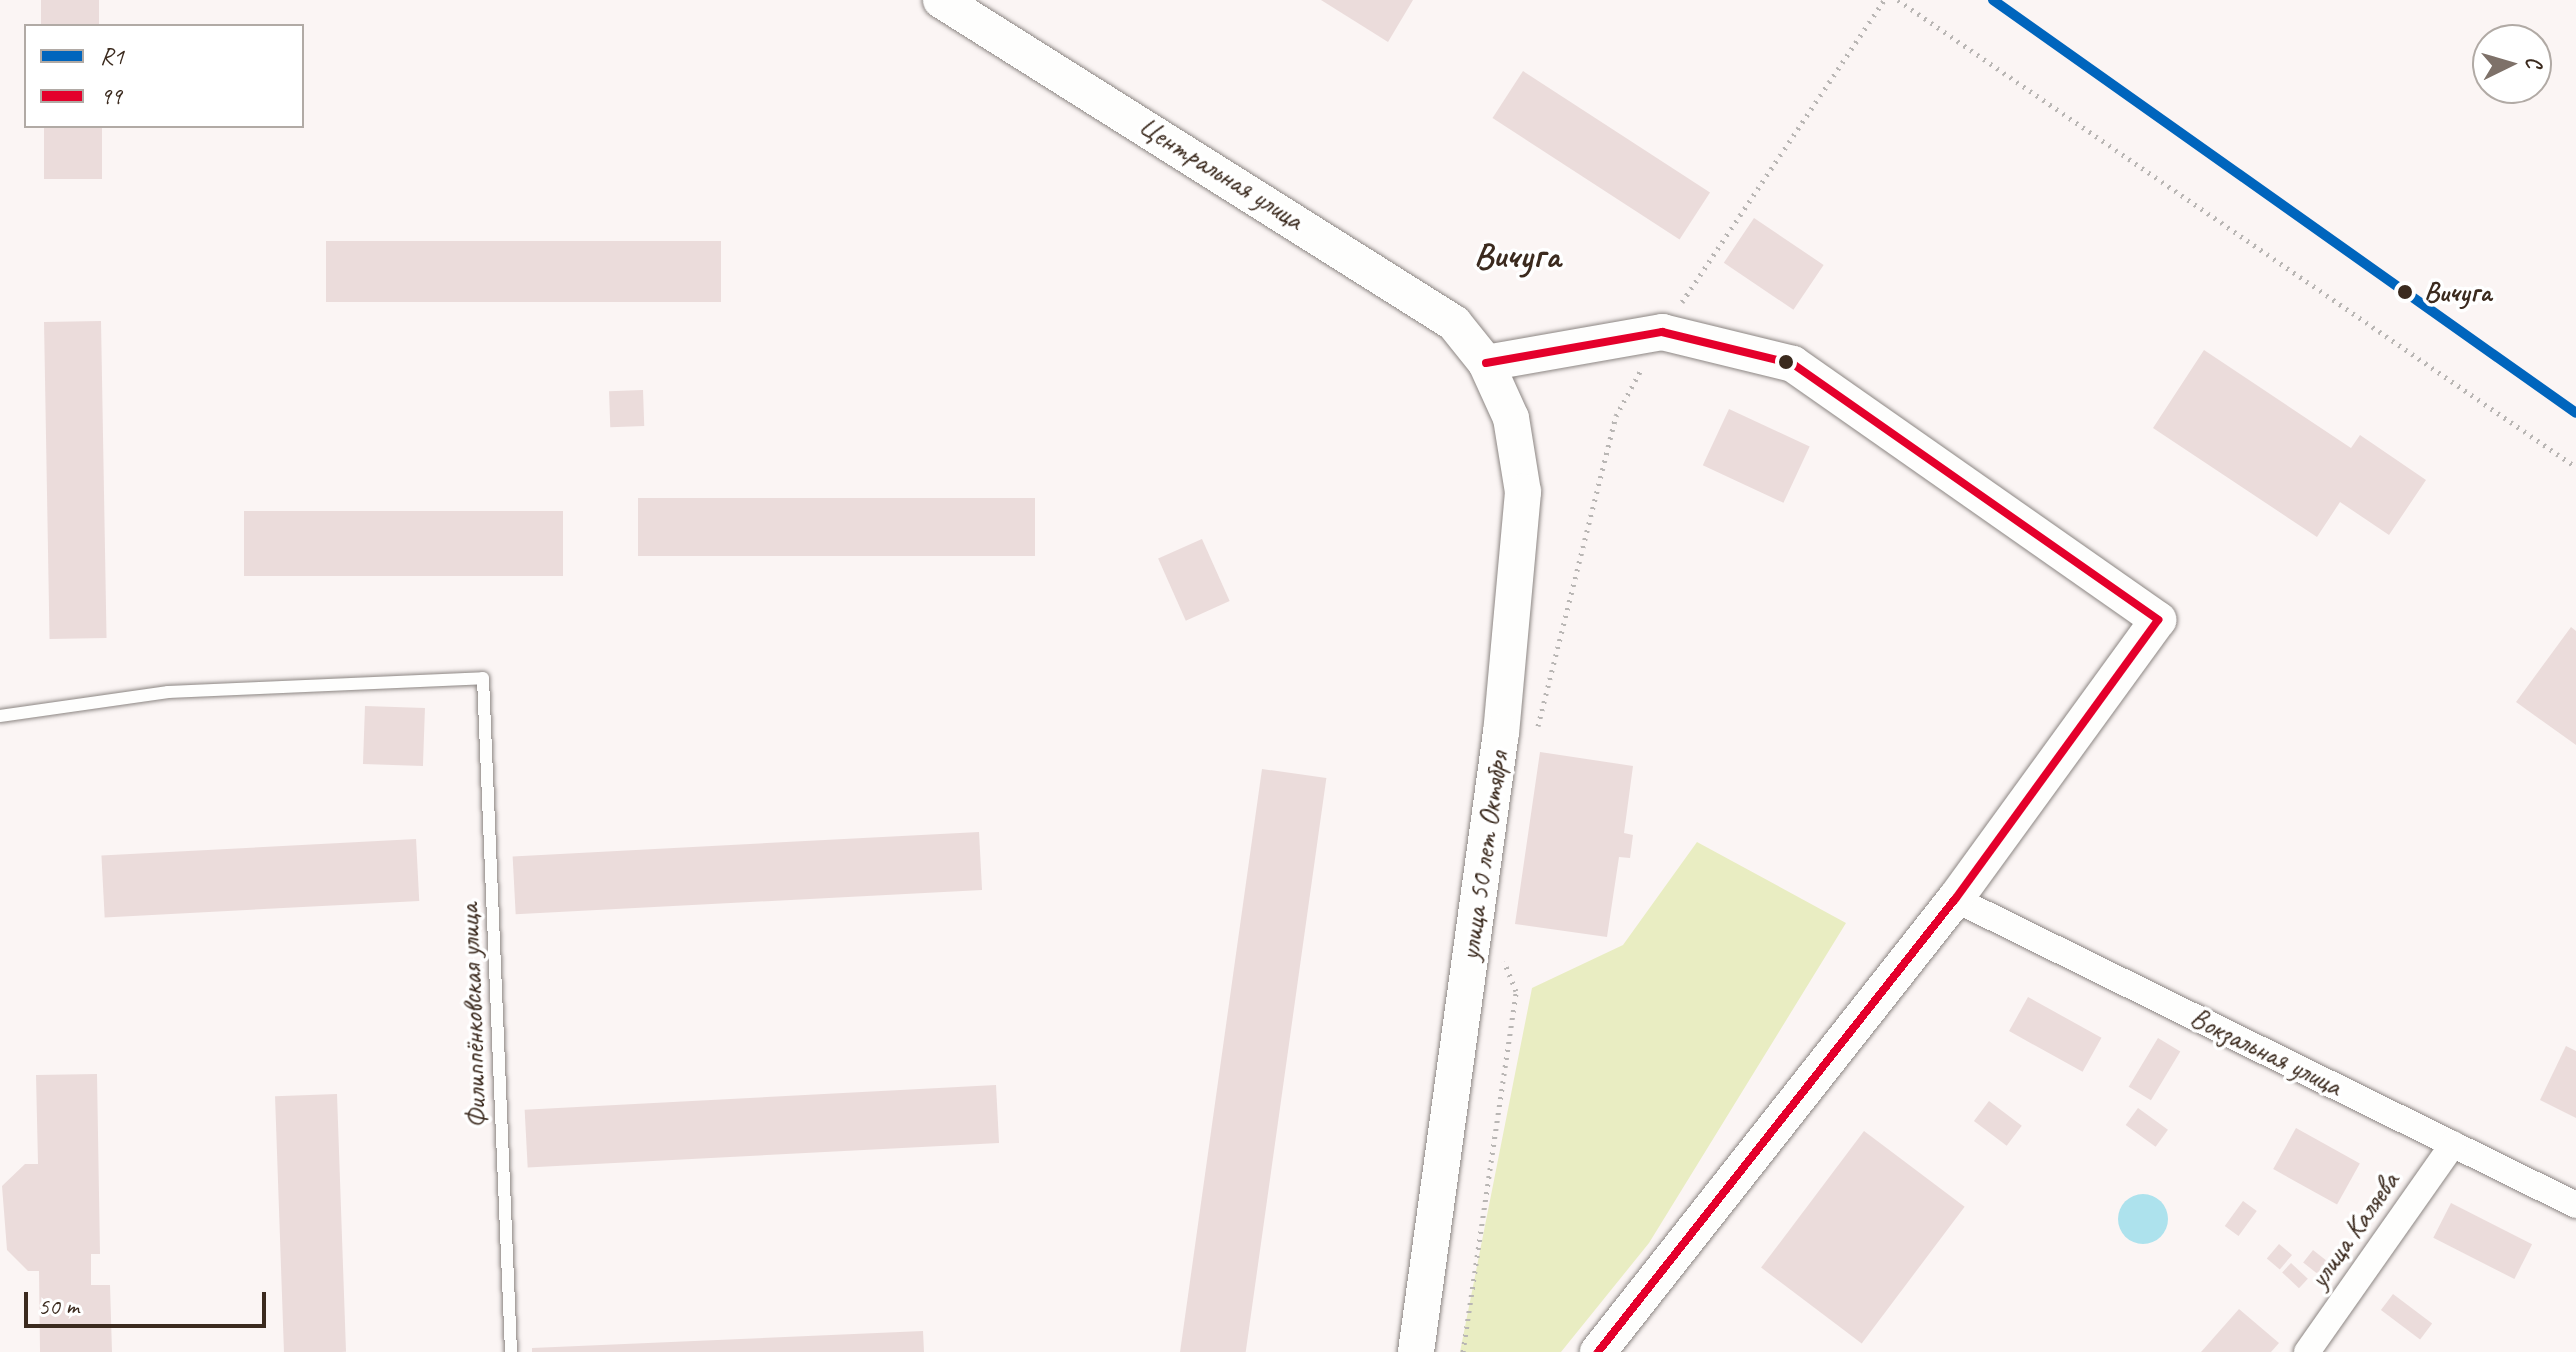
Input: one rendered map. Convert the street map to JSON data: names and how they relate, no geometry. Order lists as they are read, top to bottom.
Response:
{
  "streets": {
    "street": [
      "Центральная улица",
      "улица 50 лет Октября",
      "Вокзальная улица",
      "улица Каляева"
    ],
    "lane": ["Филиппёнковская улица"]
  },
  "crossings": [
    ["Центральная улица", "улица 50 лет Октября"],
    ["Вокзальная улица", "улица Каляева"]
  ],
  "districts": ["Вичуга"],
  "places": ["Вичуга"],
  "lines": ["transit line R1", "transit line 99"],
  "legend": ["R1", "99"],
  "scale_bar": "50 m",
  "north": "right"
}
